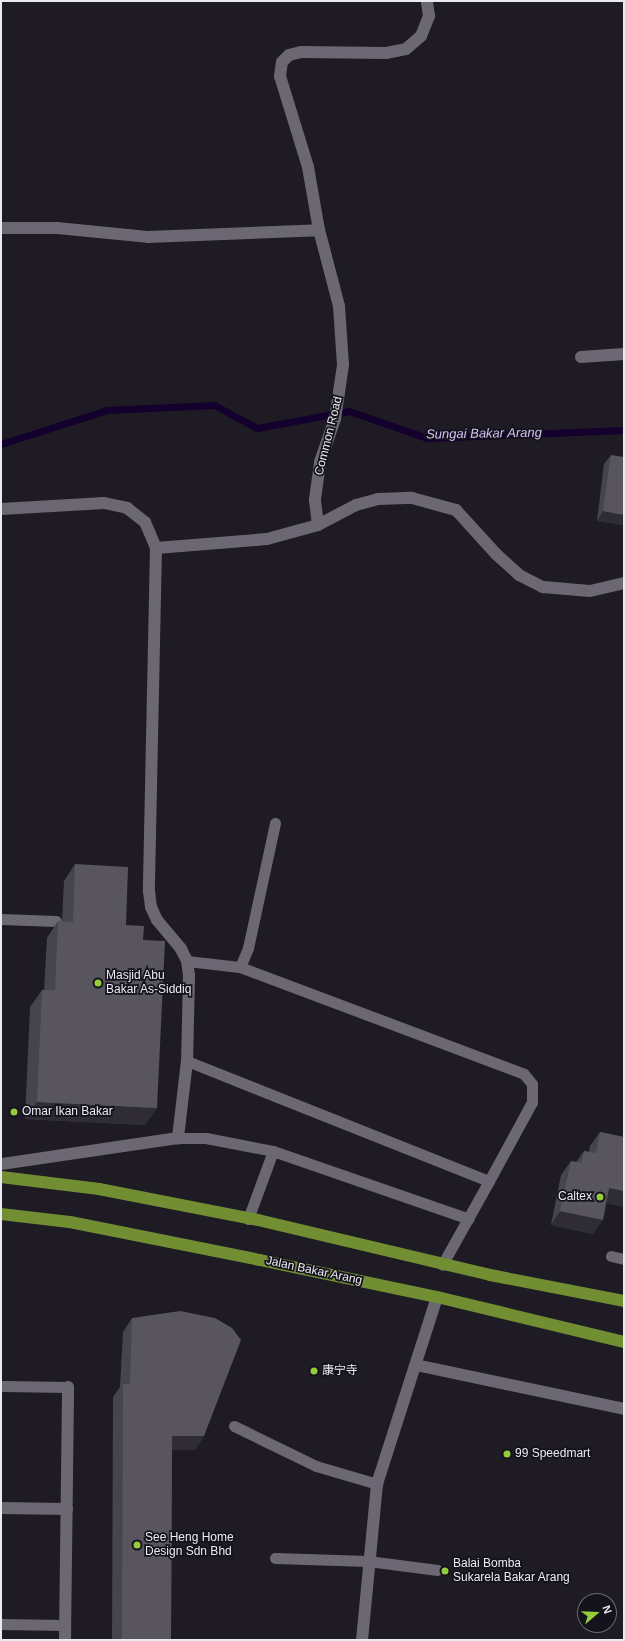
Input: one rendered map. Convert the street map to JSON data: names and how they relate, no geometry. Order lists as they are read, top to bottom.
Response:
{
  "streets": {
    "main road": ["Jalan Bakar Arang"],
    "street": ["Common Road"]
  },
  "water": ["Sungai Bakar Arang"],
  "places": [
    "Masjid Abu Bakar As-Siddiq",
    "Omar Ikan Bakar",
    "Caltex",
    "康宁寺",
    "99 Speedmart",
    "See Heng Home Design Sdn Bhd",
    "Balai Bomba Sukarela Bakar Arang"
  ],
  "north": "right"
}
